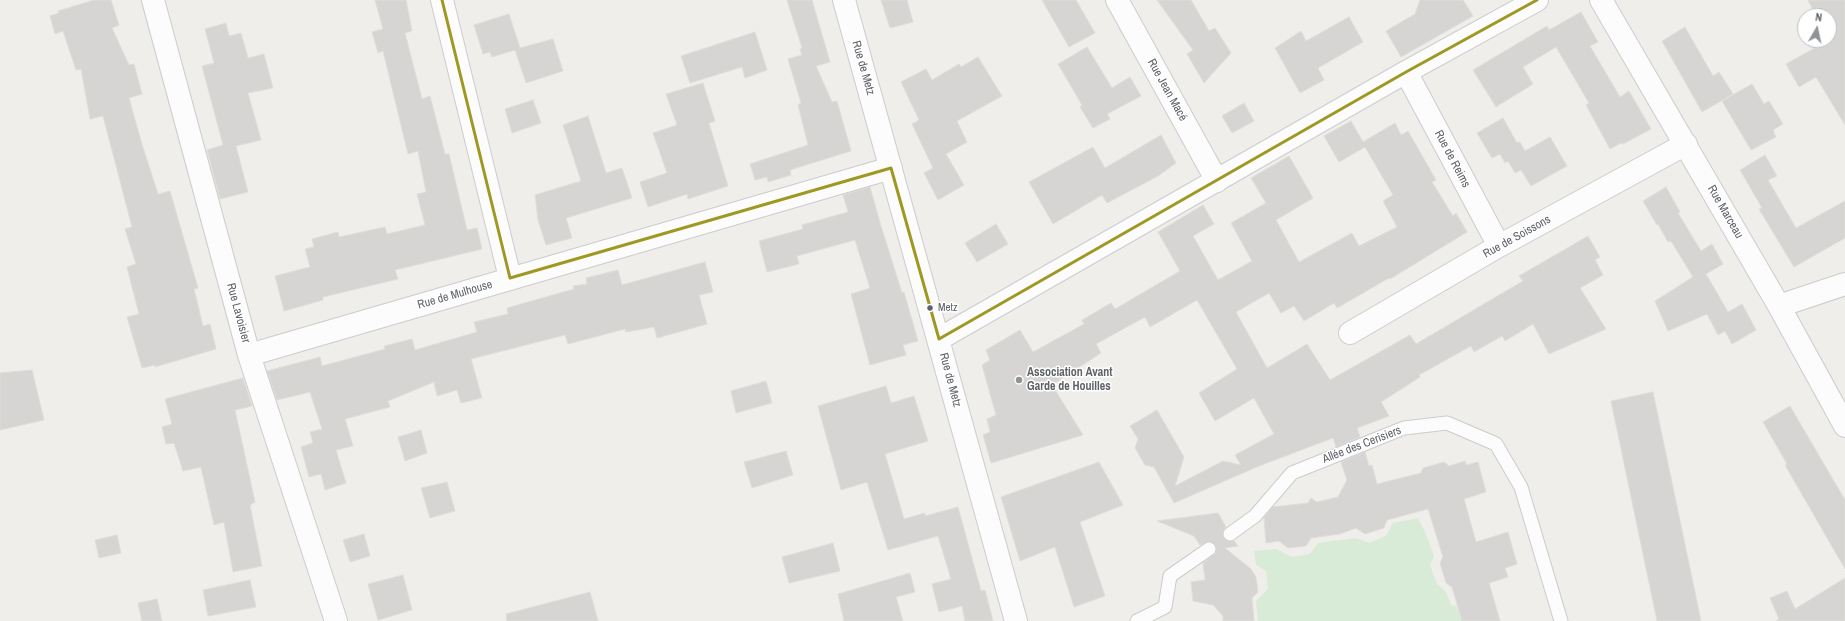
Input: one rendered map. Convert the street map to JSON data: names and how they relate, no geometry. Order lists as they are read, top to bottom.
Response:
{
  "streets": {
    "street": [
      "Rue de Metz",
      "Rue Jean Macé",
      "Rue de Reims",
      "Rue Marceau",
      "Rue de Soissons",
      "Rue de Mulhouse",
      "Rue Lavoisier"
    ],
    "lane": ["Allée des Cerisiers"]
  },
  "crossings": [
    ["Rue de Metz", "Rue de Mulhouse"],
    ["Rue de Reims", "Rue de Soissons"],
    ["Rue Marceau", "Rue de Soissons"],
    ["Rue de Mulhouse", "Rue Lavoisier"]
  ],
  "places": ["Metz", "Association Avant Garde de Houilles"],
  "lines": ["transit line N"],
  "north": "top"
}
